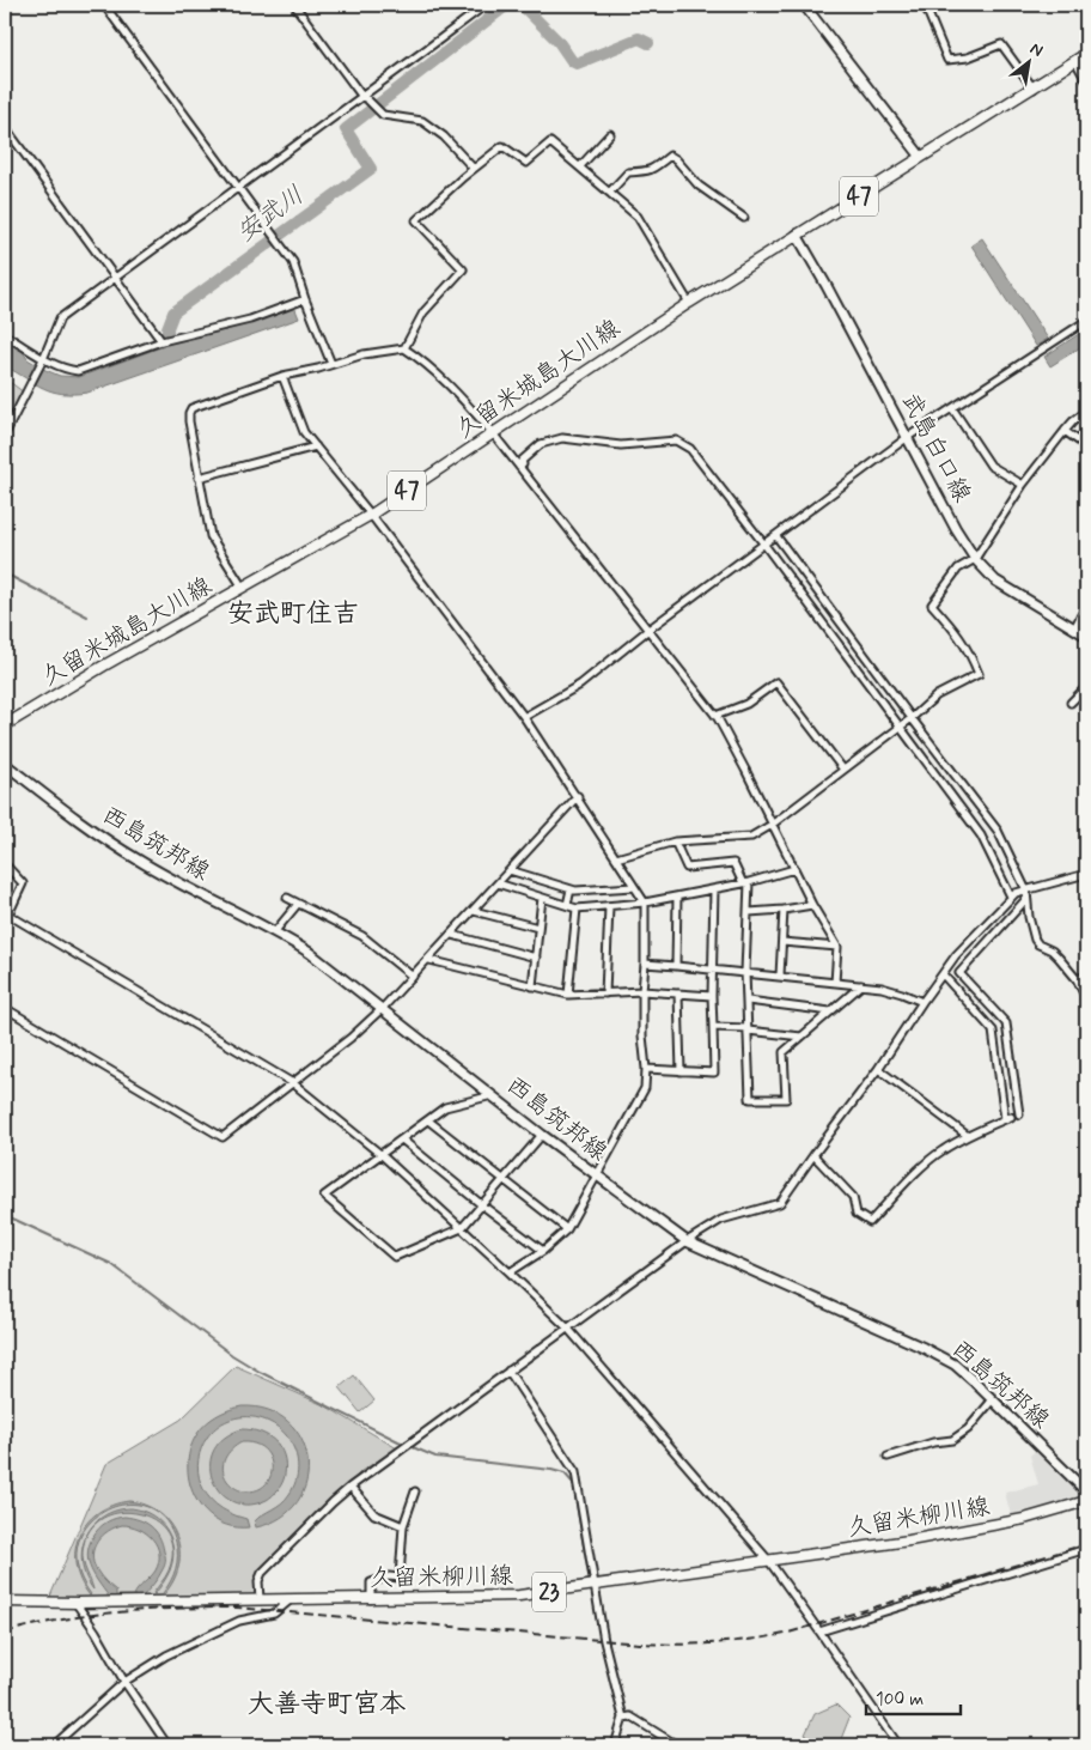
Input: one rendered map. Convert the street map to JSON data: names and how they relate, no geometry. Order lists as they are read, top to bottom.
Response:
{
  "streets": {
    "main road": [
      "47",
      "久留米城島大川線",
      "武島白口線",
      "西島筑邦線",
      "久留米柳川線",
      "23"
    ]
  },
  "crossings": [
    ["久留米城島大川線", "武島白口線"]
  ],
  "districts": ["安武町住吉", "大善寺町宮本"],
  "water": ["安武川"],
  "scale_bar": "100 m",
  "north": "top right"
}
